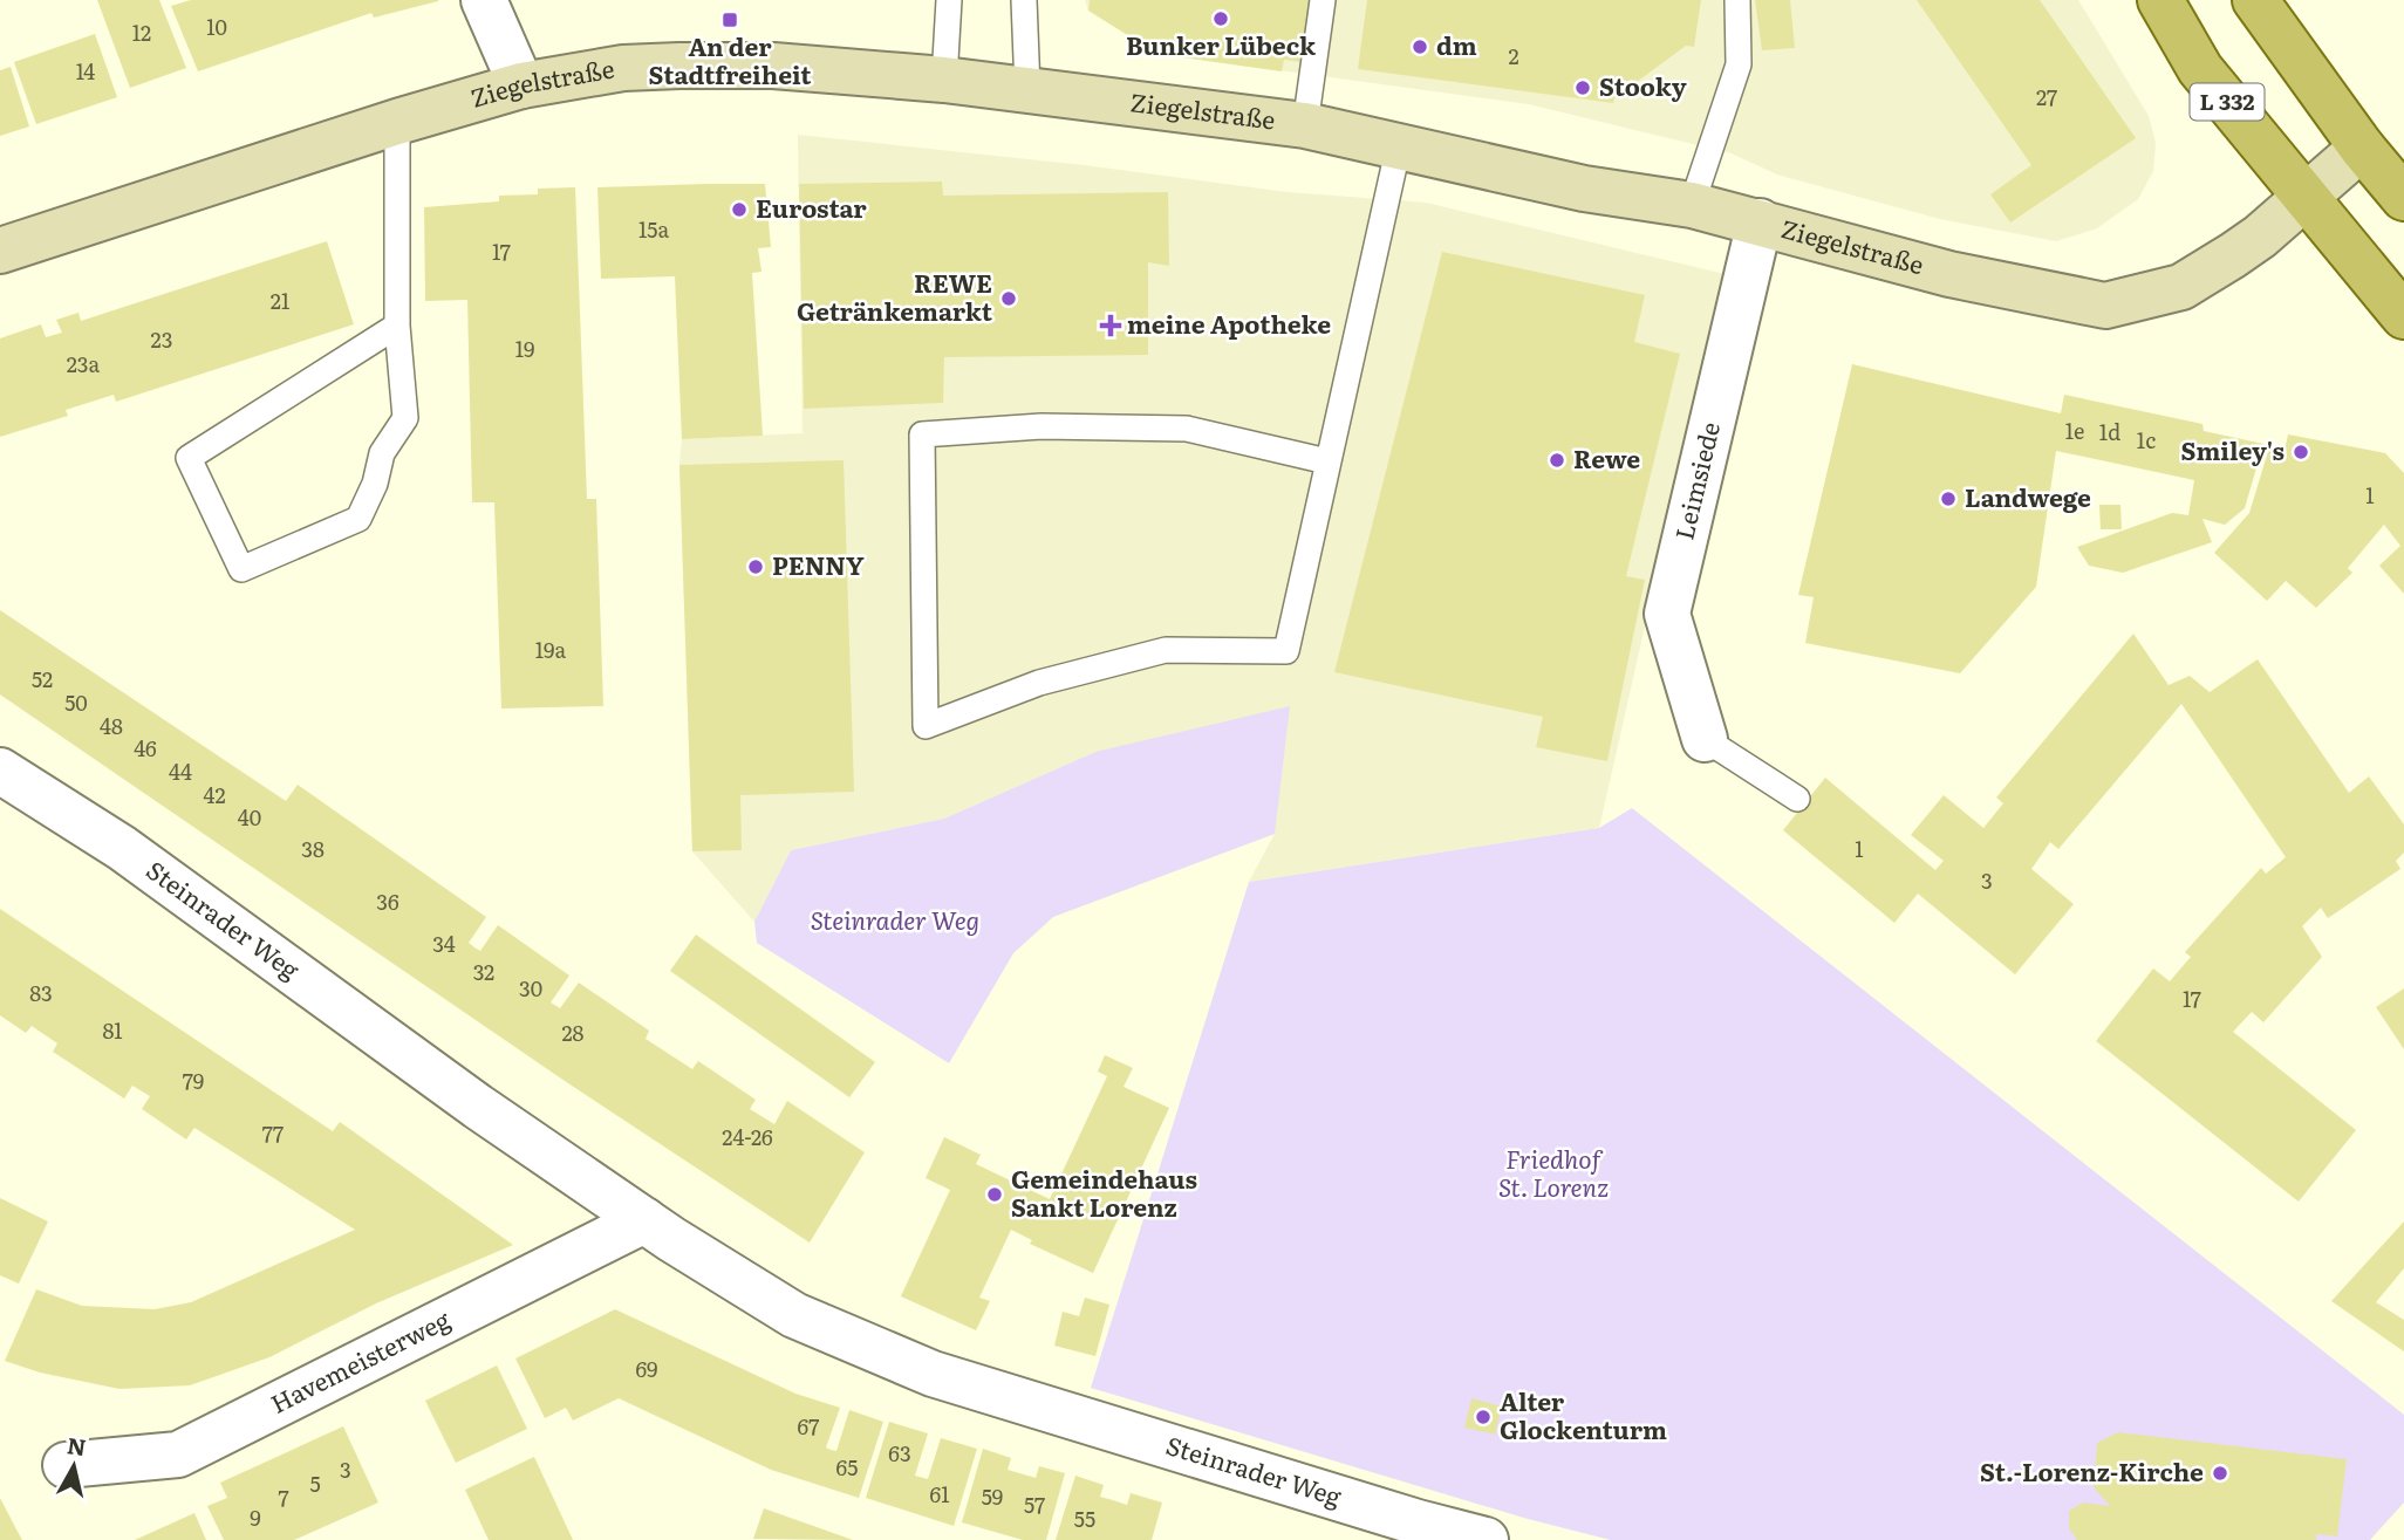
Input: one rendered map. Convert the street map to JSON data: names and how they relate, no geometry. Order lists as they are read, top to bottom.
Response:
{
  "streets": {
    "main road": ["Ziegelstraße", "L 332"],
    "street": ["Leimsiede", "Steinrader Weg", "Havemeisterweg"]
  },
  "crossings": [
    ["Ziegelstraße", "L 332"],
    ["Ziegelstraße", "Leimsiede"],
    ["Steinrader Weg", "Havemeisterweg"]
  ],
  "parks": ["Steinrader Weg", "Friedhof St. Lorenz"],
  "places": {
    "other": [
      "Bunker Lübeck",
      "dm",
      "Stooky",
      "Eurostar",
      "REWE Getränkemarkt",
      "Smiley's",
      "Rewe",
      "Landwege",
      "PENNY",
      "Gemeindehaus Sankt Lorenz",
      "Alter Glockenturm",
      "St.-Lorenz-Kirche"
    ],
    "transit": ["An der Stadtfreiheit"],
    "health": ["meine Apotheke"]
  },
  "house_numbers": [
    "10",
    "12",
    "2",
    "14",
    "27",
    "15a",
    "17",
    "21",
    "23",
    "19",
    "23a",
    "1e",
    "1d",
    "1c",
    "1",
    "19a",
    "52",
    "50",
    "48",
    "46",
    "44",
    "42",
    "40",
    "38",
    "1",
    "3",
    "36",
    "34",
    "32",
    "30",
    "83",
    "17",
    "81",
    "28",
    "79",
    "77",
    "24-26",
    "69",
    "67",
    "63",
    "65",
    "3",
    "5",
    "61",
    "59",
    "7",
    "57",
    "9",
    "55"
  ],
  "north": "top"
}
